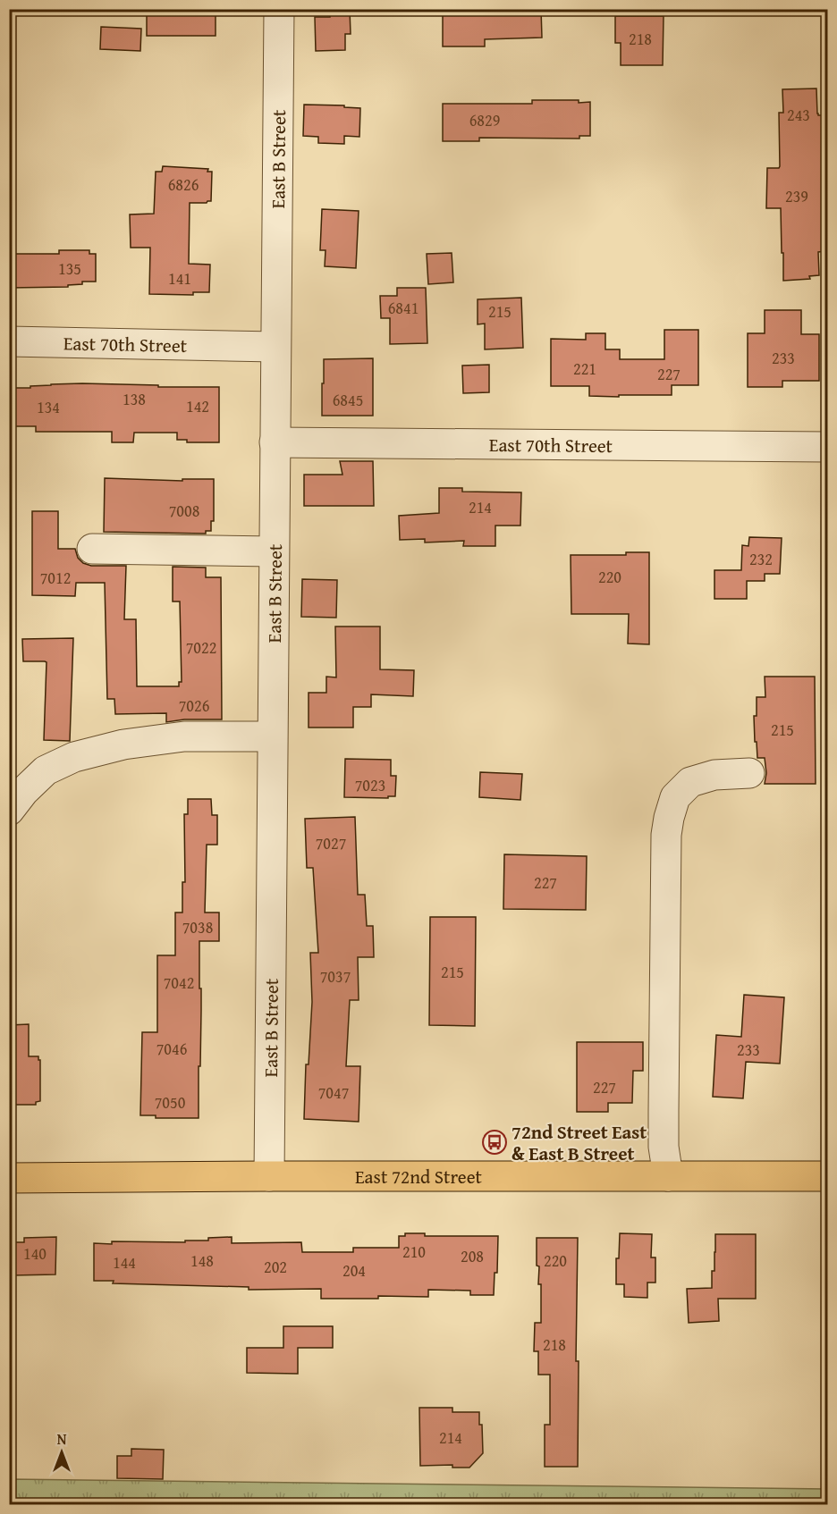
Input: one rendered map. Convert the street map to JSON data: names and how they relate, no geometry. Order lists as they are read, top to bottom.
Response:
{
  "streets": {
    "main road": ["East 72nd Street"],
    "street": ["East B Street", "East 70th Street"]
  },
  "crossings": [
    ["East B Street", "East 70th Street"],
    ["East B Street", "East 72nd Street"]
  ],
  "places": {
    "bus stop": ["72nd Street East & East B Street"]
  },
  "house_numbers": [
    "218",
    "243",
    "6829",
    "6826",
    "239",
    "135",
    "141",
    "6841",
    "215",
    "233",
    "221",
    "227",
    "138",
    "6845",
    "142",
    "134",
    "214",
    "7008",
    "232",
    "220",
    "7012",
    "7022",
    "7026",
    "215",
    "7023",
    "7027",
    "227",
    "7038",
    "215",
    "7037",
    "7042",
    "7046",
    "233",
    "227",
    "7047",
    "7050",
    "210",
    "140",
    "208",
    "148",
    "220",
    "144",
    "202",
    "204",
    "218",
    "214"
  ],
  "north": "top"
}
